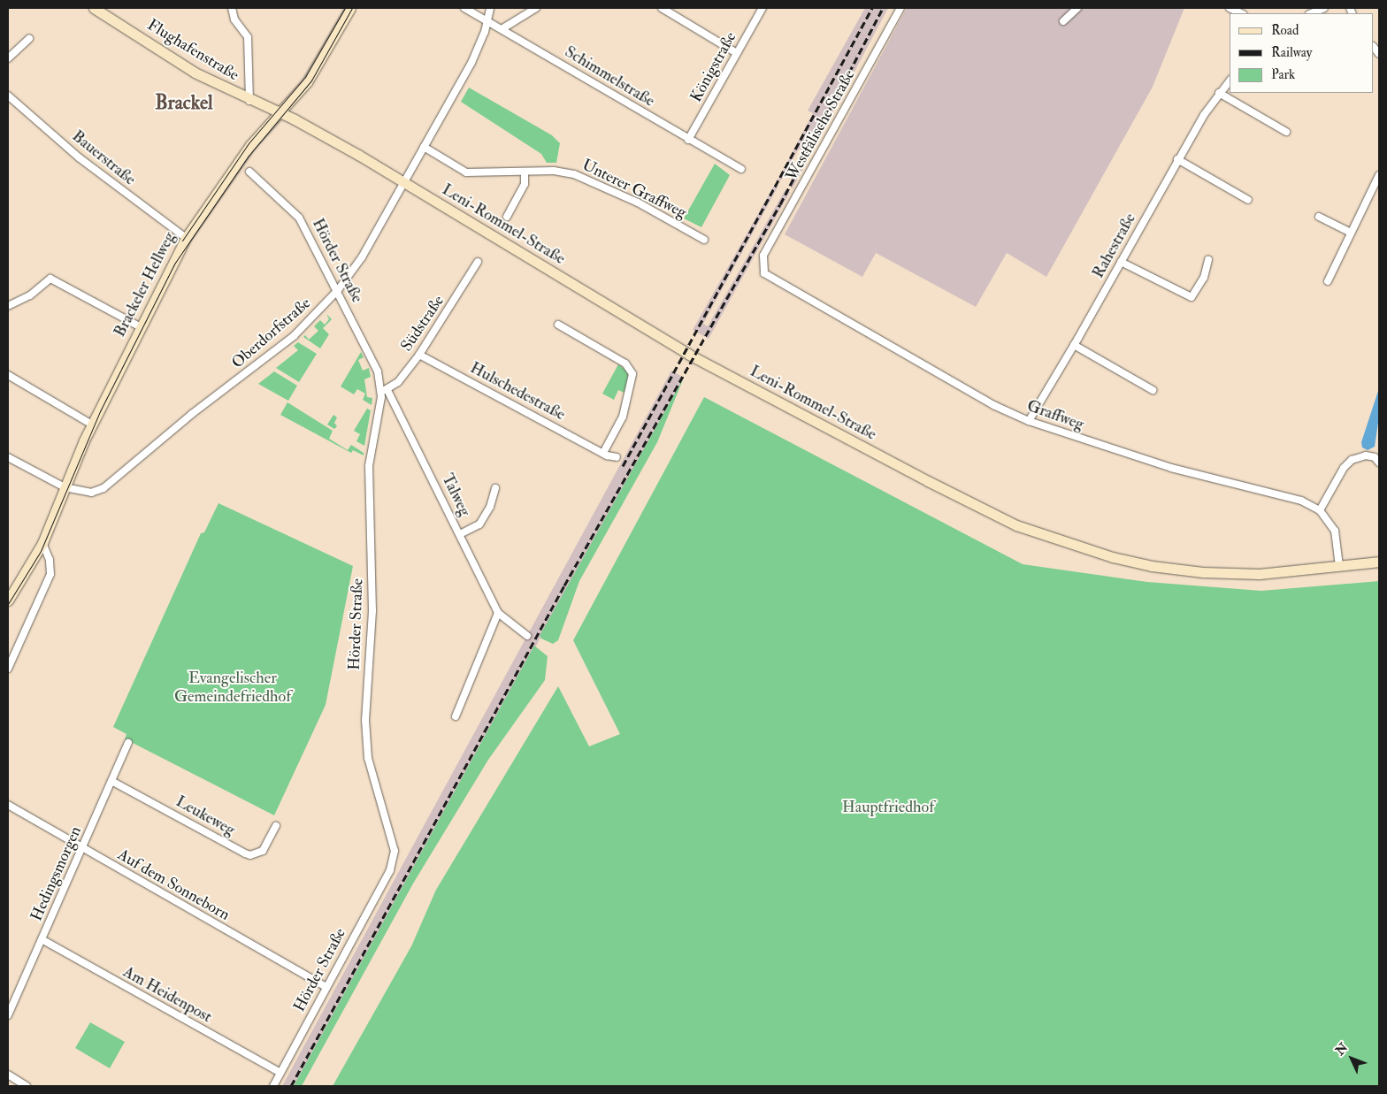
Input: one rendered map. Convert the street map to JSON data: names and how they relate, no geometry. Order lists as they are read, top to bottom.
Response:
{
  "streets": {
    "main road": ["Flughafenstraße", "Leni-Rommel-Straße", "Brackeler Hellweg"],
    "street": [
      "Königstraße",
      "Schimmelstraße",
      "Westfälische Straße",
      "Bauerstraße",
      "Unterer Graffweg",
      "Rahestraße",
      "Hörder Straße",
      "Südstraße",
      "Oberdorfstraße",
      "Hulschedestraße",
      "Graffweg",
      "Talweg",
      "Leukeweg",
      "Hedingsmorgen",
      "Auf dem Sonneborn",
      "Am Heidenpost"
    ]
  },
  "crossings": [
    ["Flughafenstraße", "Leni-Rommel-Straße"],
    ["Flughafenstraße", "Brackeler Hellweg"],
    ["Königstraße", "Schimmelstraße"],
    ["Schimmelstraße", "Oberdorfstraße"],
    ["Westfälische Straße", "Graffweg"],
    ["Bauerstraße", "Brackeler Hellweg"],
    ["Unterer Graffweg", "Oberdorfstraße"],
    ["Leni-Rommel-Straße", "Brackeler Hellweg"],
    ["Leni-Rommel-Straße", "Oberdorfstraße"],
    ["Leni-Rommel-Straße", "Graffweg"],
    ["Rahestraße", "Graffweg"],
    ["Hörder Straße", "Südstraße"],
    ["Hörder Straße", "Oberdorfstraße"],
    ["Hörder Straße", "Talweg"],
    ["Hörder Straße", "Auf dem Sonneborn"],
    ["Hörder Straße", "Am Heidenpost"],
    ["Brackeler Hellweg", "Oberdorfstraße"],
    ["Südstraße", "Hulschedestraße"],
    ["Südstraße", "Talweg"],
    ["Leukeweg", "Hedingsmorgen"],
    ["Hedingsmorgen", "Auf dem Sonneborn"],
    ["Hedingsmorgen", "Am Heidenpost"]
  ],
  "districts": ["Brackel"],
  "parks": ["Evangelischer Gemeindefriedhof", "Hauptfriedhof"],
  "legend": ["Road", "Railway", "Park"],
  "north": "top left"
}
